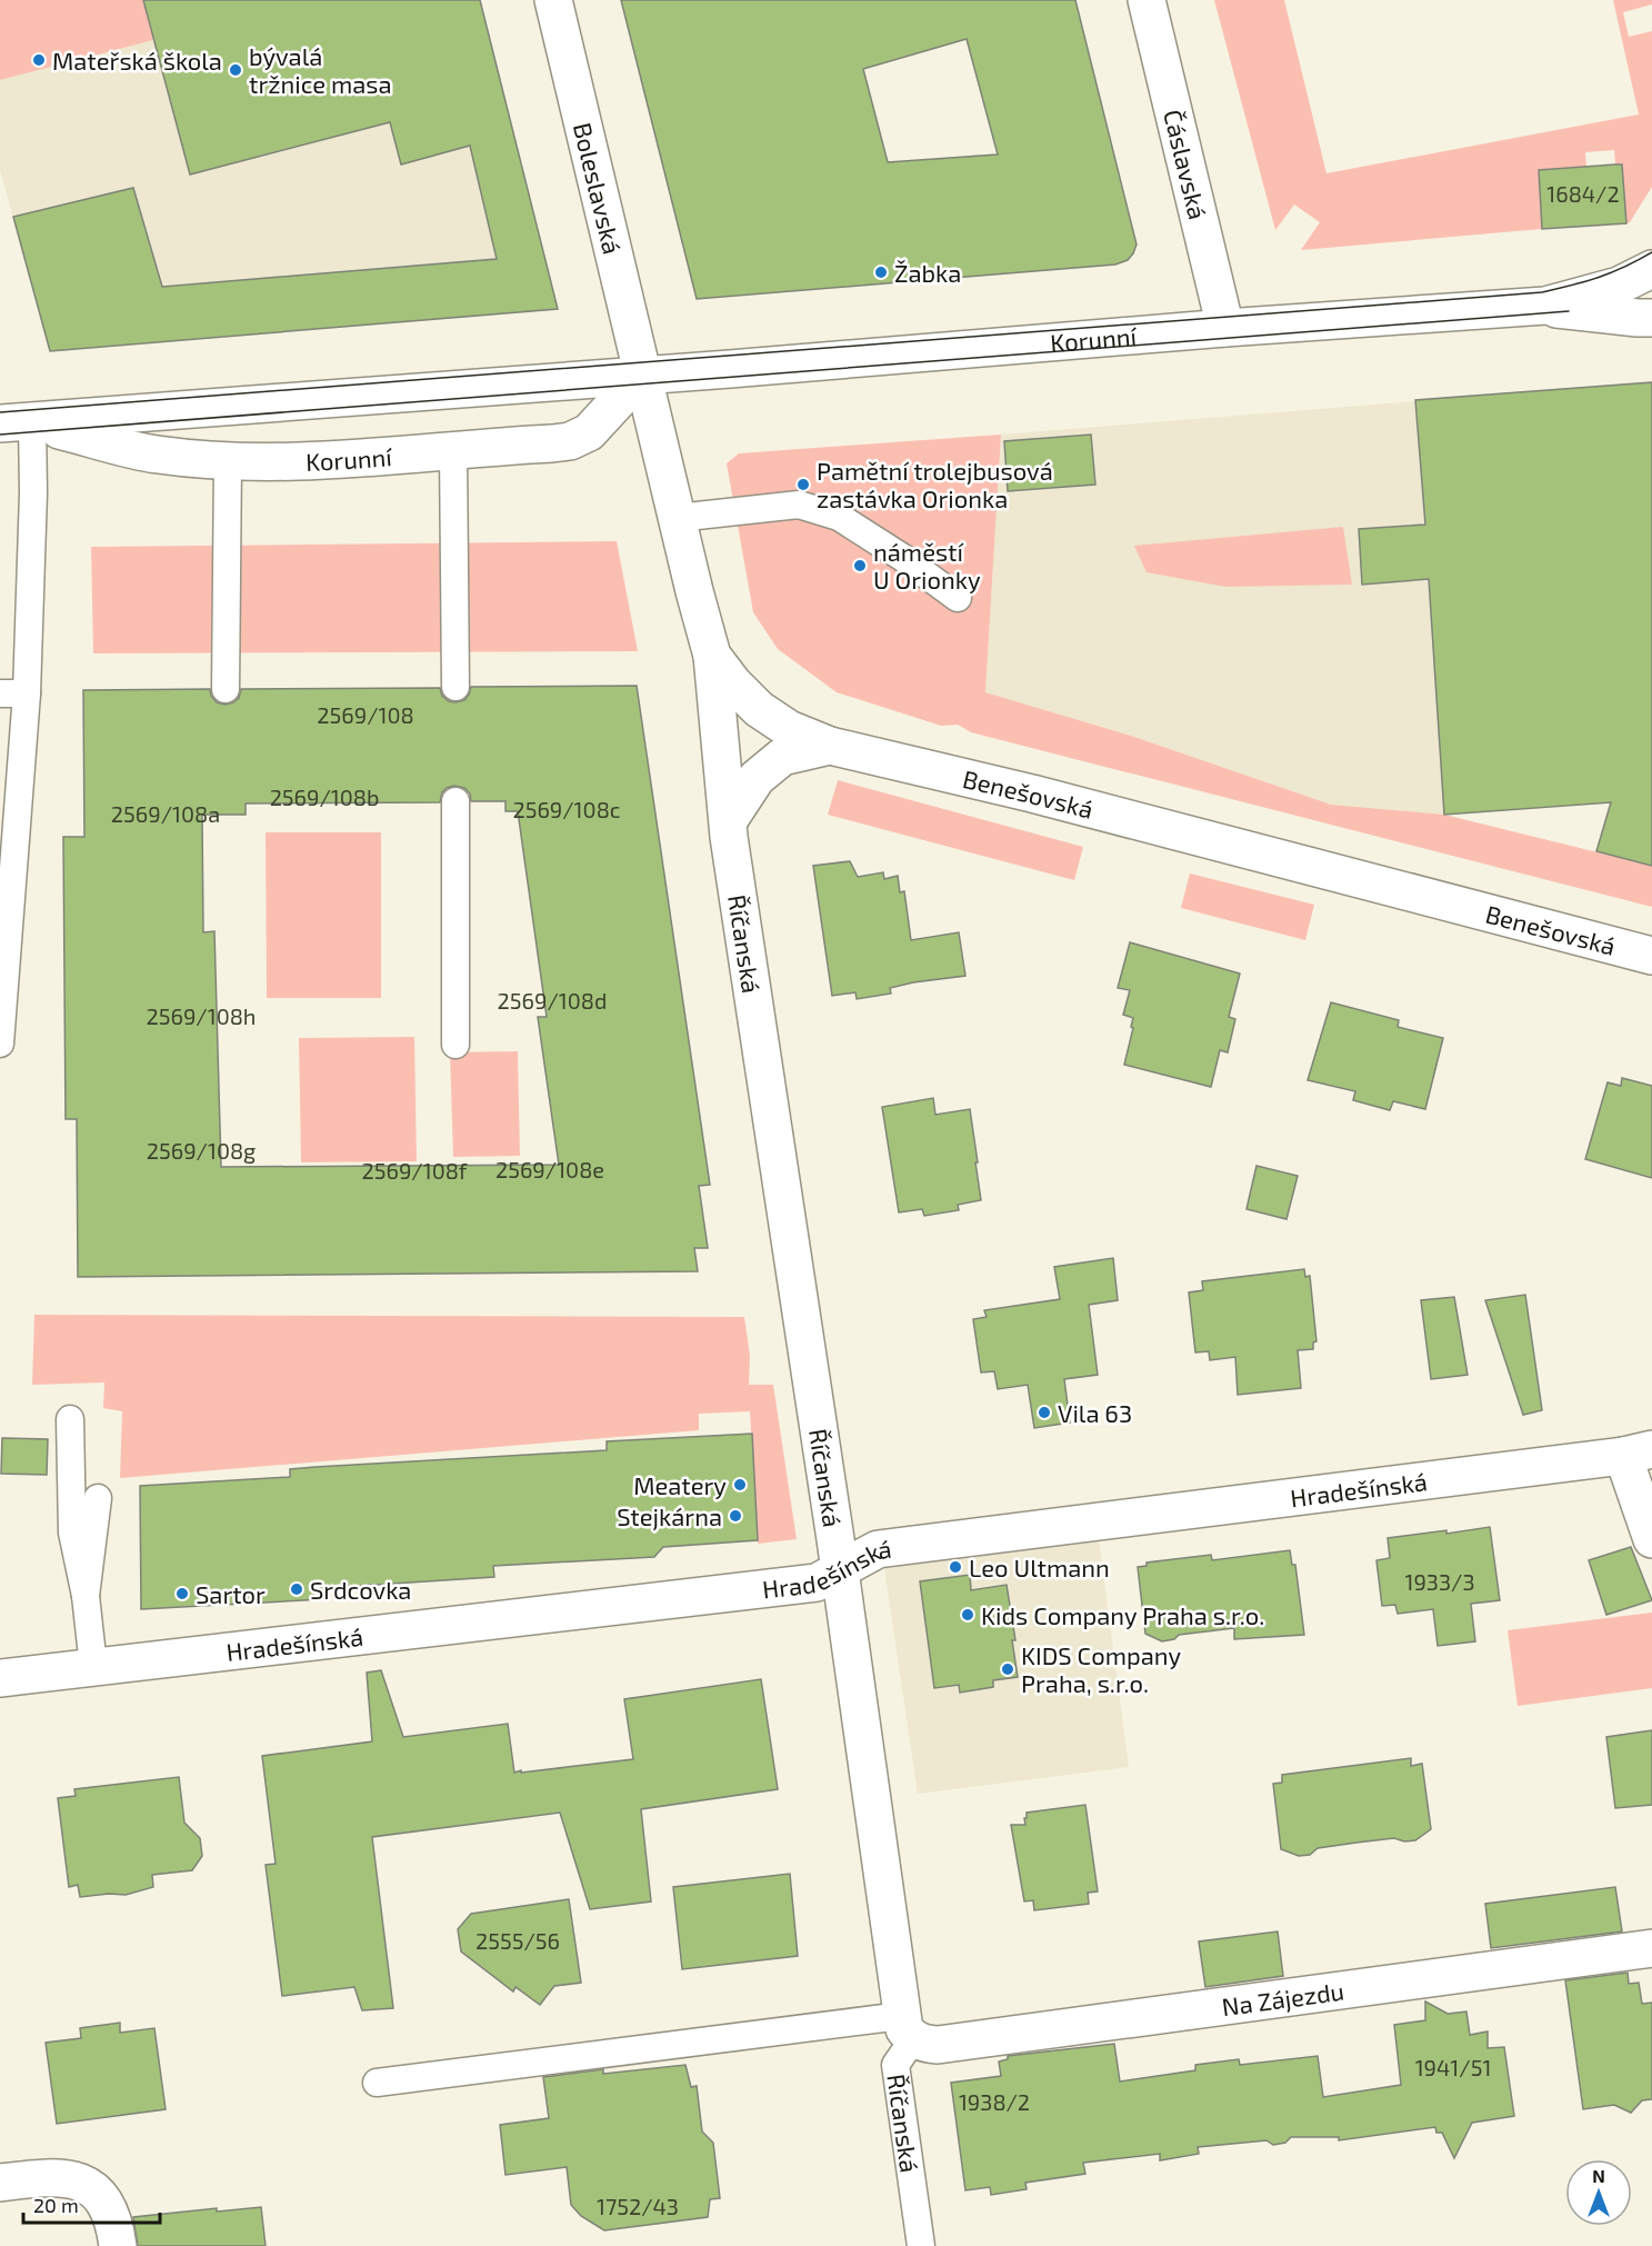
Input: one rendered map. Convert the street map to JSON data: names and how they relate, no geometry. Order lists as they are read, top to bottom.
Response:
{
  "streets": {
    "street": [
      "Čáslavská",
      "Boleslavská",
      "Korunní",
      "Benešovská",
      "Říčanská",
      "Hradešínská",
      "Na Zájezdu"
    ]
  },
  "crossings": [
    ["Čáslavská", "Korunní"],
    ["Boleslavská", "Korunní"],
    ["Boleslavská", "Benešovská"],
    ["Korunní", "Benešovská"],
    ["Benešovská", "Říčanská"],
    ["Říčanská", "Hradešínská"],
    ["Říčanská", "Na Zájezdu"]
  ],
  "places": [
    "Mateřská škola",
    "bývalá tržnice masa",
    "Žabka",
    "Pamětní trolejbusová zastávka Orionka",
    "náměstí U Orionky",
    "Vila 63",
    "Meatery",
    "Stejkárna",
    "Leo Ultmann",
    "Srdcovka",
    "Sartor",
    "Kids Company Praha s.r.o.",
    "KIDS Company Praha, s.r.o."
  ],
  "house_numbers": [
    "1684/2",
    "2569/108",
    "2569/108b",
    "2569/108c",
    "2569/108a",
    "2569/108d",
    "2569/108h",
    "2569/108g",
    "2569/108e",
    "2569/108f",
    "1933/3",
    "2555/56",
    "1941/51",
    "1938/2",
    "1752/43"
  ],
  "scale_bar": "20 m",
  "north": "top"
}
